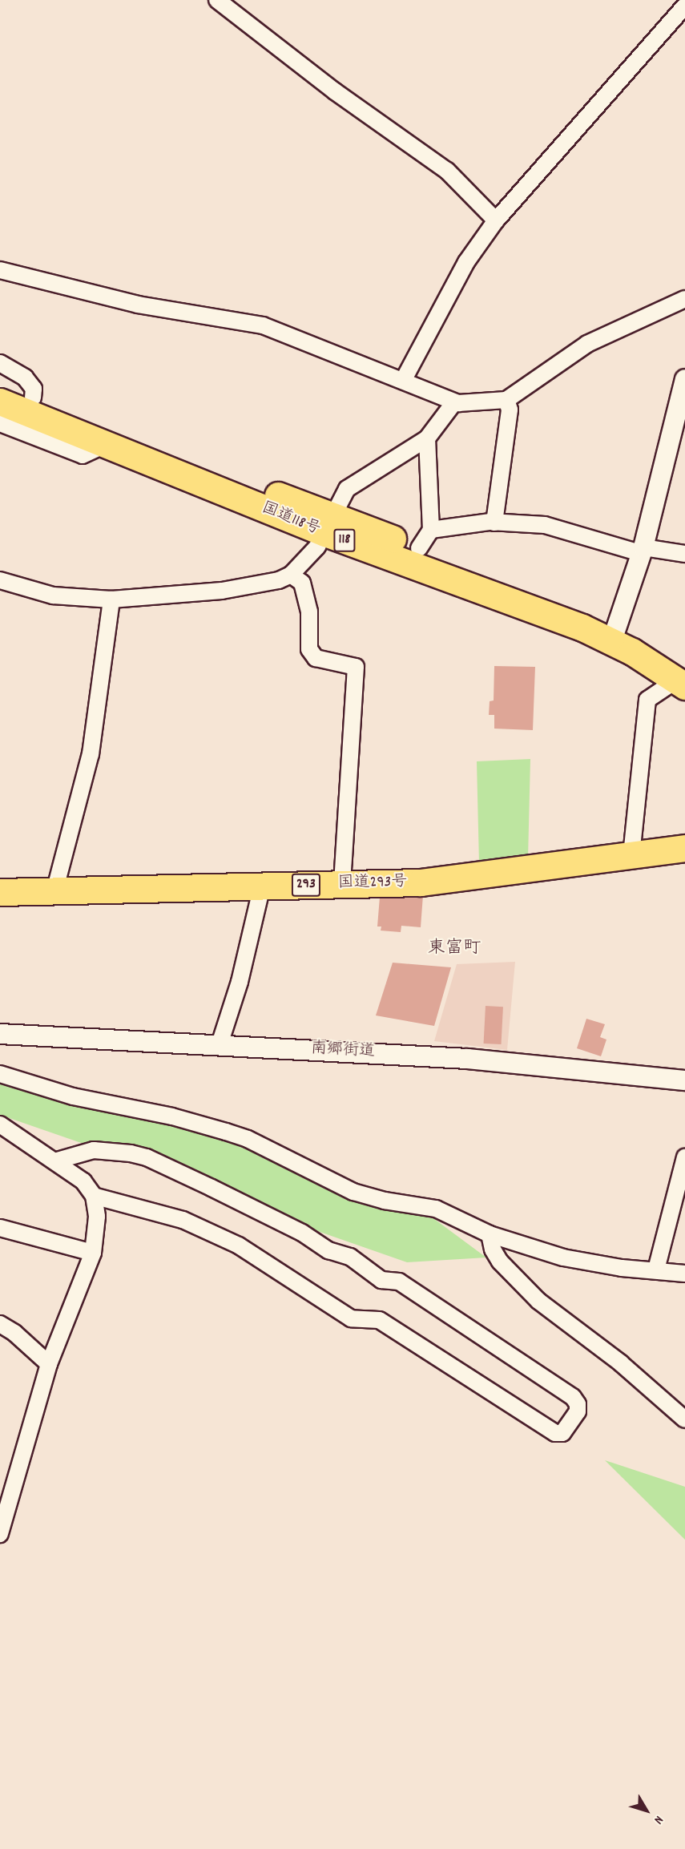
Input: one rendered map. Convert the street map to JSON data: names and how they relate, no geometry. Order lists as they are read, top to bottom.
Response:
{
  "streets": {
    "highway": [
      "国道118号",
      "118",
      "国道293号",
      "293"
    ],
    "street": ["南郷街道"]
  },
  "districts": ["東富町"],
  "north": "bottom right"
}
